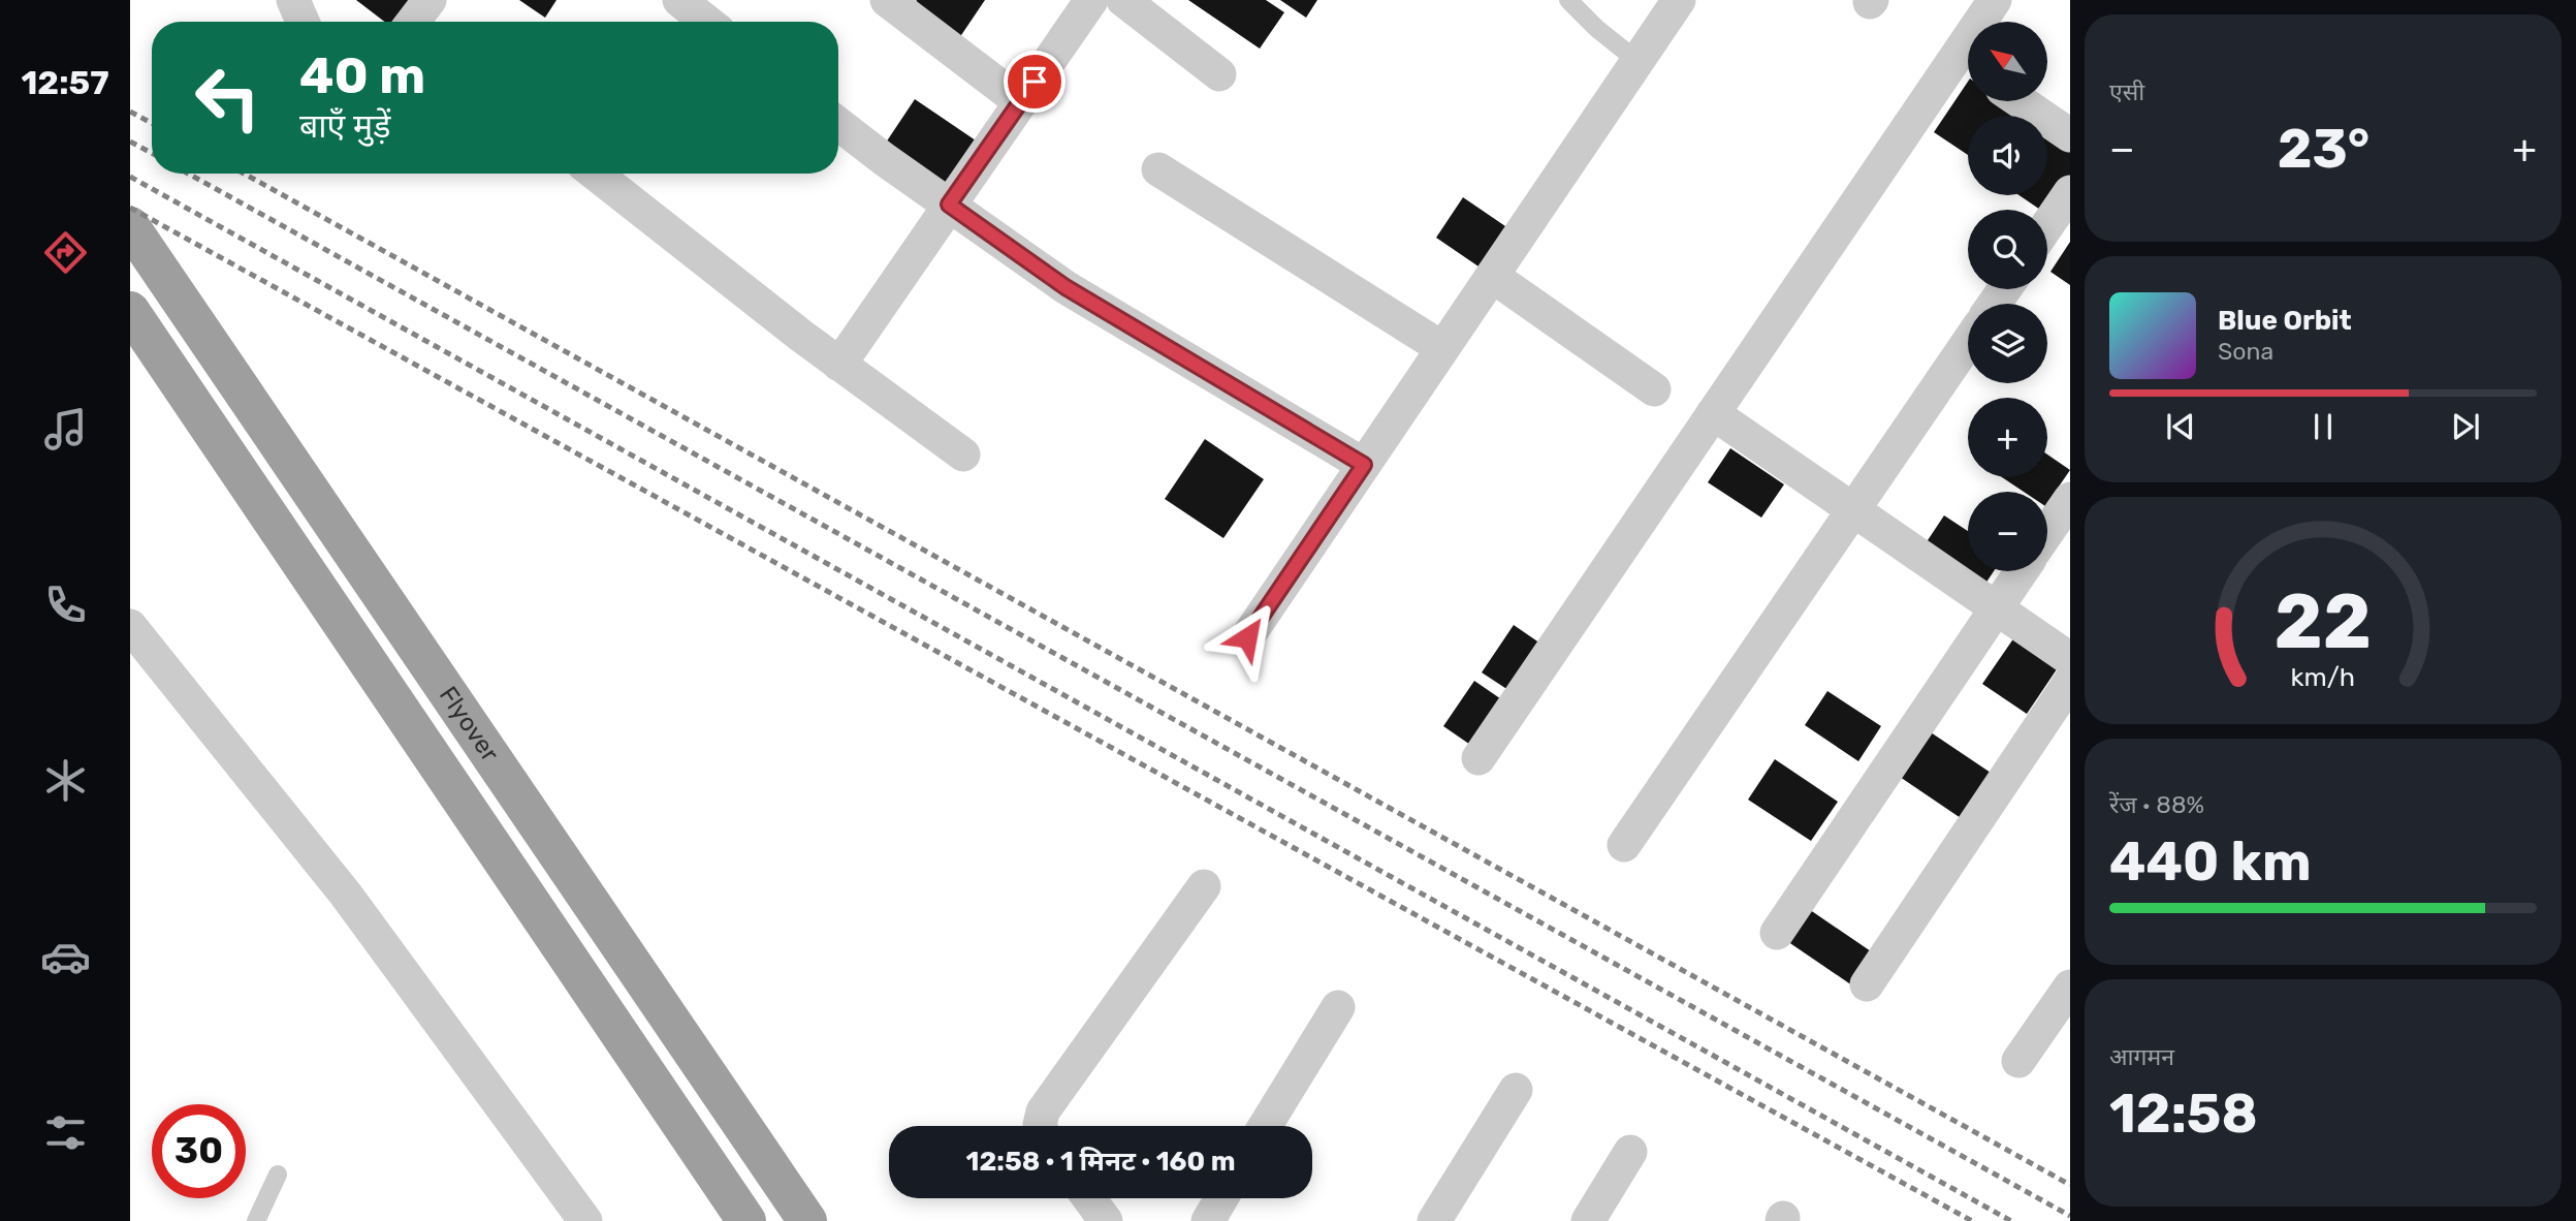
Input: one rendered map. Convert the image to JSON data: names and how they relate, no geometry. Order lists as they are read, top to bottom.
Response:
{
  "streets": {
    "highway": ["Flyover"]
  },
  "north": "top left",
  "page": {
    "tabs": "12:57",
    "tile": [
      "एसी",
      ["रेंज · 88%", "440 km"],
      ["आगमन", "12:58"]
    ],
    "map_buttons": ["+", "−"],
    "turn": ["40 m", "बाएँ मुड़ें"],
    "heat": ["−", "23°", "+"],
    "song": ["Blue Orbit", "Sona"],
    "limit": "30",
    "trip": "12:58 · 1 मिनट · 160 m",
    "gauge": ["22", "km/h"]
  }
}
